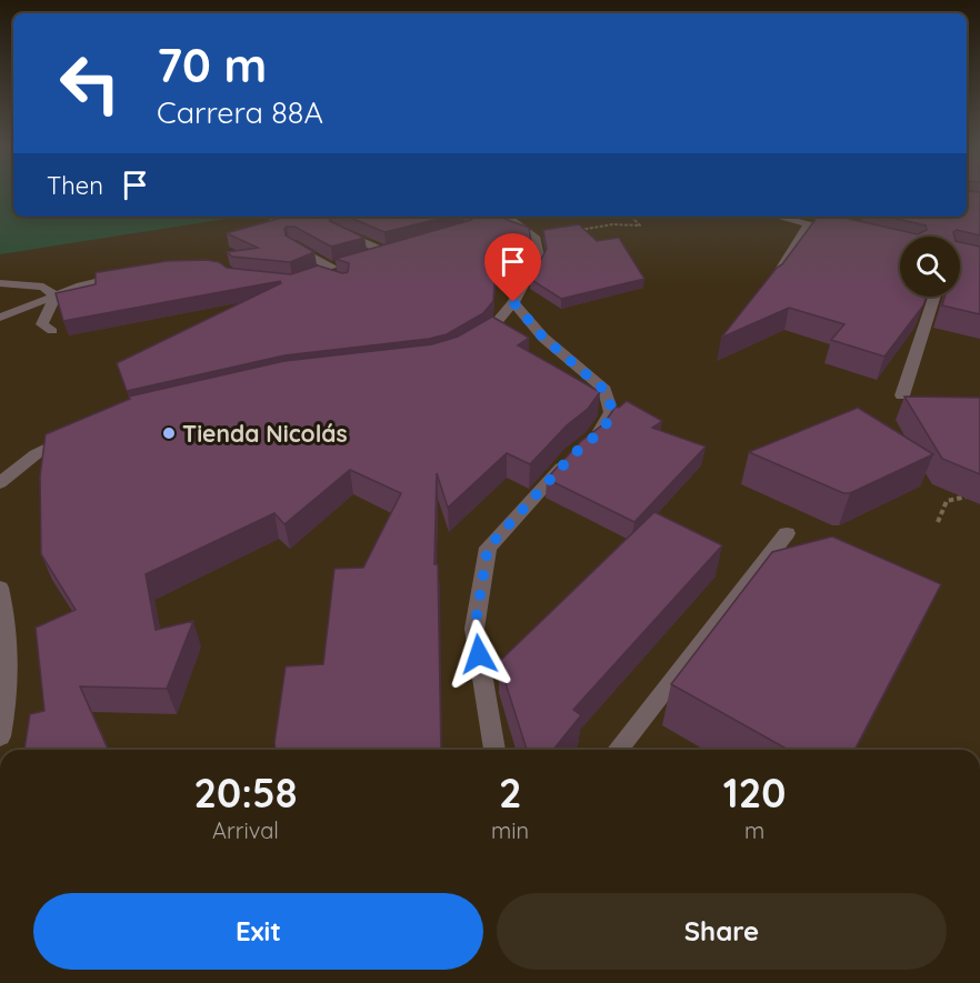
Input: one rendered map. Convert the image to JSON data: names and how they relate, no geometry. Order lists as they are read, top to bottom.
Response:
{
  "places": ["Tienda Nicolás"],
  "page": {
    "turn": ["70 m", "Carrera 88A"],
    "then": "Then",
    "eta": [
      "20:58",
      "Arrival",
      "2",
      "min",
      "120",
      "m"
    ],
    "buttons": ["Exit", "Share"]
  }
}
